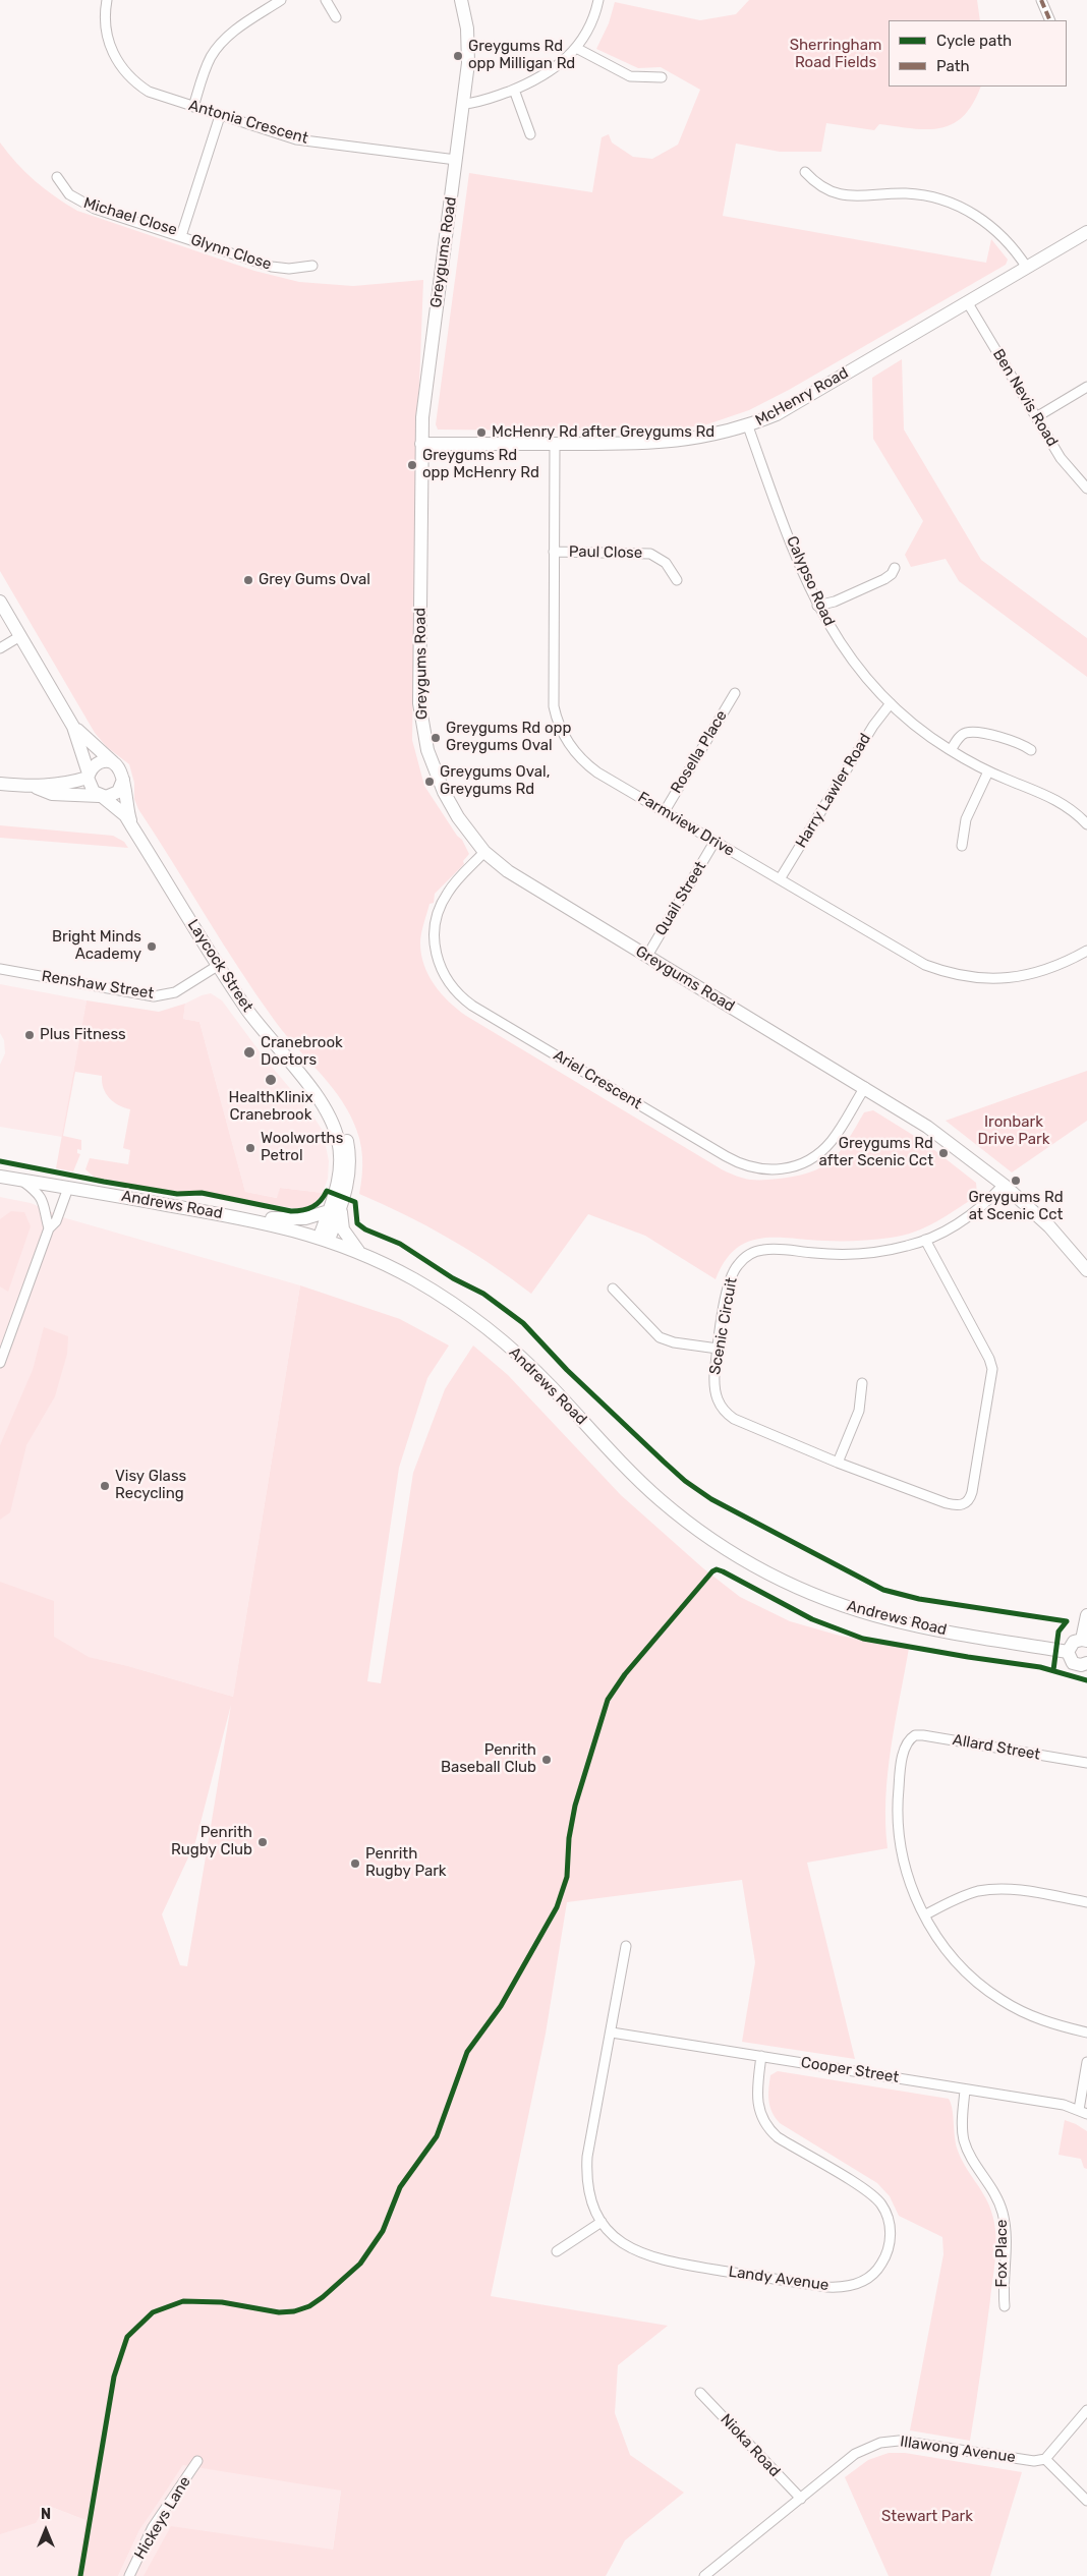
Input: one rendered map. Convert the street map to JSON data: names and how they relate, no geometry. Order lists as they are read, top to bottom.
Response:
{
  "streets": {
    "street": [
      "Antonia Crescent",
      "Michael Close",
      "Glynn Close",
      "Greygums Road",
      "McHenry Road",
      "Ben Nevis Road",
      "Paul Close",
      "Calypso Road",
      "Rosella Place",
      "Harry Lawler Road",
      "Farmview Drive",
      "Quail Street",
      "Laycock Street",
      "Renshaw Street",
      "Ariel Crescent",
      "Andrews Road",
      "Scenic Circuit",
      "Allard Street",
      "Cooper Street",
      "Fox Place",
      "Landy Avenue",
      "Nioka Road",
      "Illawong Avenue",
      "Hickeys Lane"
    ]
  },
  "crossings": [
    ["Antonia Crescent", "Michael Close"],
    ["Antonia Crescent", "Greygums Road"],
    ["Michael Close", "Glynn Close"],
    ["Greygums Road", "McHenry Road"],
    ["Greygums Road", "Quail Street"],
    ["Greygums Road", "Ariel Crescent"],
    ["Greygums Road", "Scenic Circuit"],
    ["McHenry Road", "Ben Nevis Road"],
    ["McHenry Road", "Calypso Road"],
    ["McHenry Road", "Farmview Drive"],
    ["Paul Close", "Farmview Drive"],
    ["Calypso Road", "Harry Lawler Road"],
    ["Rosella Place", "Farmview Drive"],
    ["Harry Lawler Road", "Farmview Drive"],
    ["Farmview Drive", "Quail Street"],
    ["Laycock Street", "Renshaw Street"],
    ["Laycock Street", "Andrews Road"],
    ["Cooper Street", "Fox Place"],
    ["Cooper Street", "Landy Avenue"],
    ["Nioka Road", "Illawong Avenue"]
  ],
  "parks": ["Sherringham Road Fields", "Ironbark Drive Park", "Stewart Park"],
  "places": [
    "Greygums Rd opp Milligan Rd",
    "McHenry Rd after Greygums Rd",
    "Greygums Rd opp McHenry Rd",
    "Grey Gums Oval",
    "Greygums Rd opp Greygums Oval",
    "Greygums Oval, Greygums Rd",
    "Bright Minds Academy",
    "Plus Fitness",
    "Cranebrook Doctors",
    "HealthKlinix Cranebrook",
    "Woolworths Petrol",
    "Greygums Rd after Scenic Cct",
    "Greygums Rd at Scenic Cct",
    "Visy Glass Recycling",
    "Penrith Baseball Club",
    "Penrith Rugby Club",
    "Penrith Rugby Park"
  ],
  "legend": ["Cycle path", "Path"],
  "north": "top"
}
